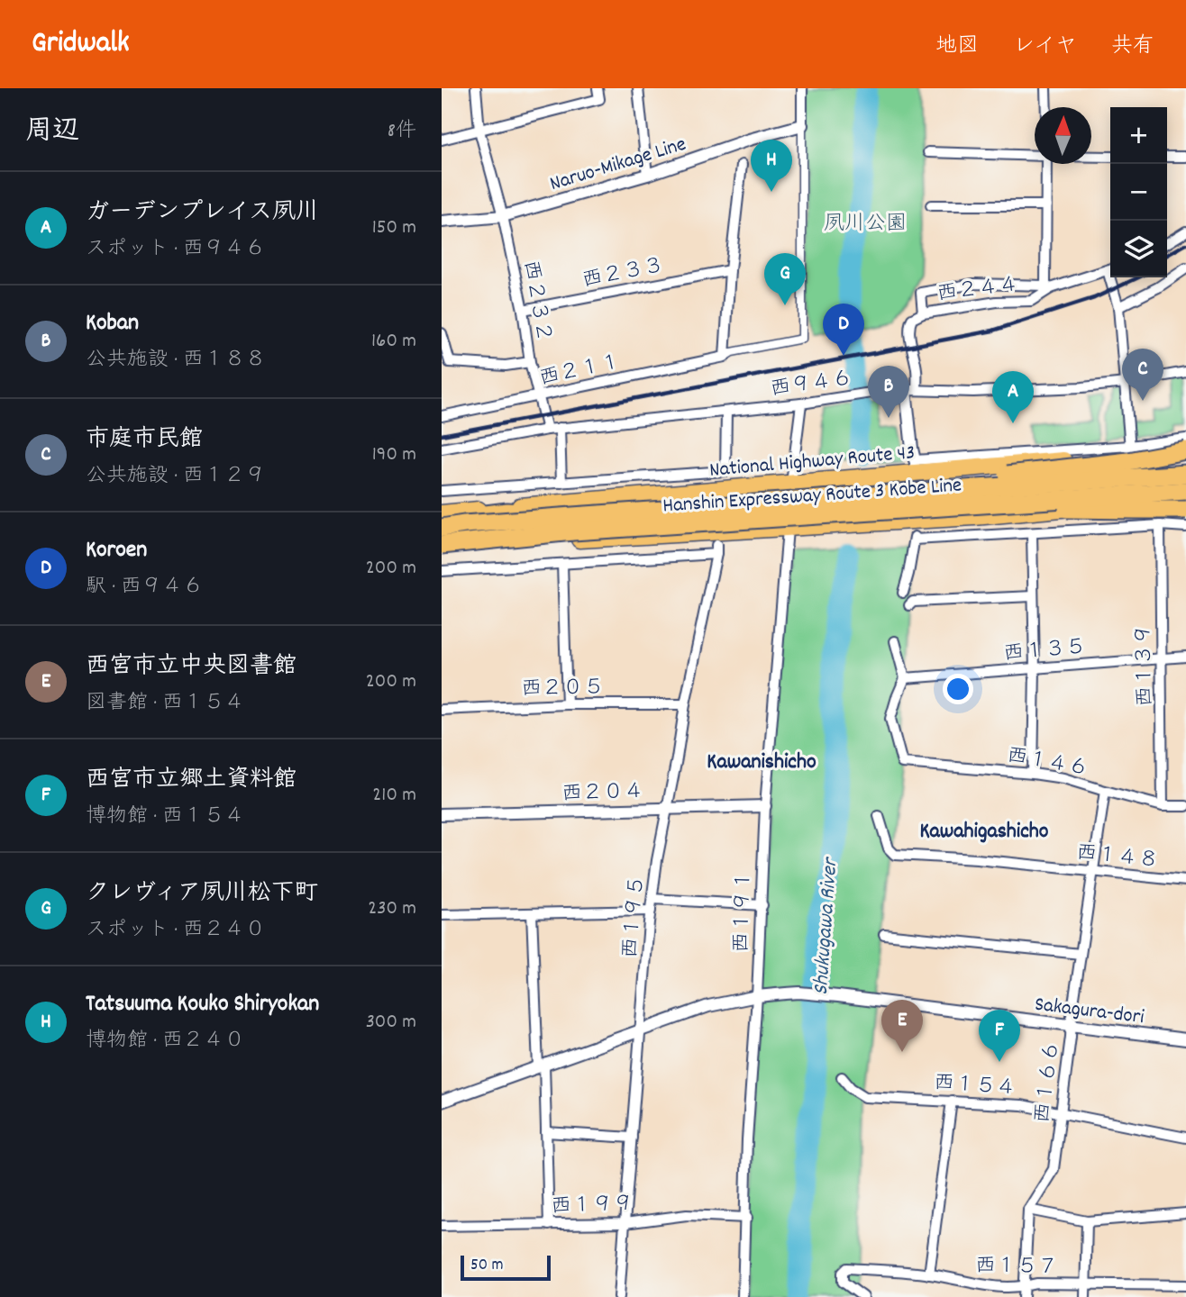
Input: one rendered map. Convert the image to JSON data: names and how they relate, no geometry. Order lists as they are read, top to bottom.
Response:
{
  "streets": {
    "highway": ["National Highway Route 43", "Hanshin Expressway Route 3 Kobe Line"],
    "street": [
      "Naruo-Mikage Line",
      "西２３３",
      "西２４４",
      "西２３２",
      "西２１１",
      "西９４６",
      "西１３５",
      "西１３９",
      "西２０５",
      "西１４６",
      "西２０４",
      "西１４８",
      "西１９１",
      "西１９５",
      "Sakagura-dori",
      "西１６６",
      "西１５４",
      "西１９９",
      "西１５７"
    ]
  },
  "crossings": [
    ["Naruo-Mikage Line", "西２３２"],
    ["Naruo-Mikage Line", "西２１１"],
    ["西２３３", "西２３２"],
    ["西２４４", "西９４６"],
    ["西２３２", "西２１１"],
    ["西２３２", "西９４６"],
    ["西１３５", "西１３９"],
    ["西１３５", "西１４６"],
    ["西１３９", "西１４６"],
    ["西２０５", "西１９５"],
    ["西１４６", "西１６６"],
    ["西２０４", "西１９１"],
    ["西２０４", "西１９５"],
    ["西１４８", "西１６６"],
    ["西１９１", "Sakagura-dori"],
    ["西１９１", "西１９９"],
    ["西１９５", "Sakagura-dori"],
    ["西１９５", "西１９９"],
    ["Sakagura-dori", "西１６６"],
    ["西１６６", "西１５４"],
    ["西１６６", "西１５７"]
  ],
  "districts": ["Kawanishicho", "Kawahigashicho"],
  "water": ["Shukugawa River"],
  "parks": ["夙川公園"],
  "scale_bar": "50 m",
  "north": "top",
  "page": {
    "header": "Gridwalk",
    "nav": ["地図", "レイヤ", "共有"],
    "heading": ["周辺", "8件"],
    "map_buttons": ["+", "−"],
    "pins": [
      "H",
      "G",
      "D",
      "C",
      "B",
      "A",
      "E",
      "F"
    ],
    "list": [
      {
        "mark": "A",
        "name": "ガーデンプレイス夙川",
        "note": "スポット · 西９４６",
        "value": "150 m"
      },
      {
        "mark": "B",
        "name": "Koban",
        "note": "公共施設 · 西１８８",
        "value": "160 m"
      },
      {
        "mark": "C",
        "name": "市庭市民館",
        "note": "公共施設 · 西１２９",
        "value": "190 m"
      },
      {
        "mark": "D",
        "name": "Koroen",
        "note": "駅 · 西９４６",
        "value": "200 m"
      },
      {
        "mark": "E",
        "name": "西宮市立中央図書館",
        "note": "図書館 · 西１５４",
        "value": "200 m"
      },
      {
        "mark": "F",
        "name": "西宮市立郷土資料館",
        "note": "博物館 · 西１５４",
        "value": "210 m"
      },
      {
        "mark": "G",
        "name": "クレヴィア夙川松下町",
        "note": "スポット · 西２４０",
        "value": "230 m"
      },
      {
        "mark": "H",
        "name": "Tatsuuma Kouko Shiryokan",
        "note": "博物館 · 西２４０",
        "value": "300 m"
      }
    ],
    "scale": "50 m"
  }
}
